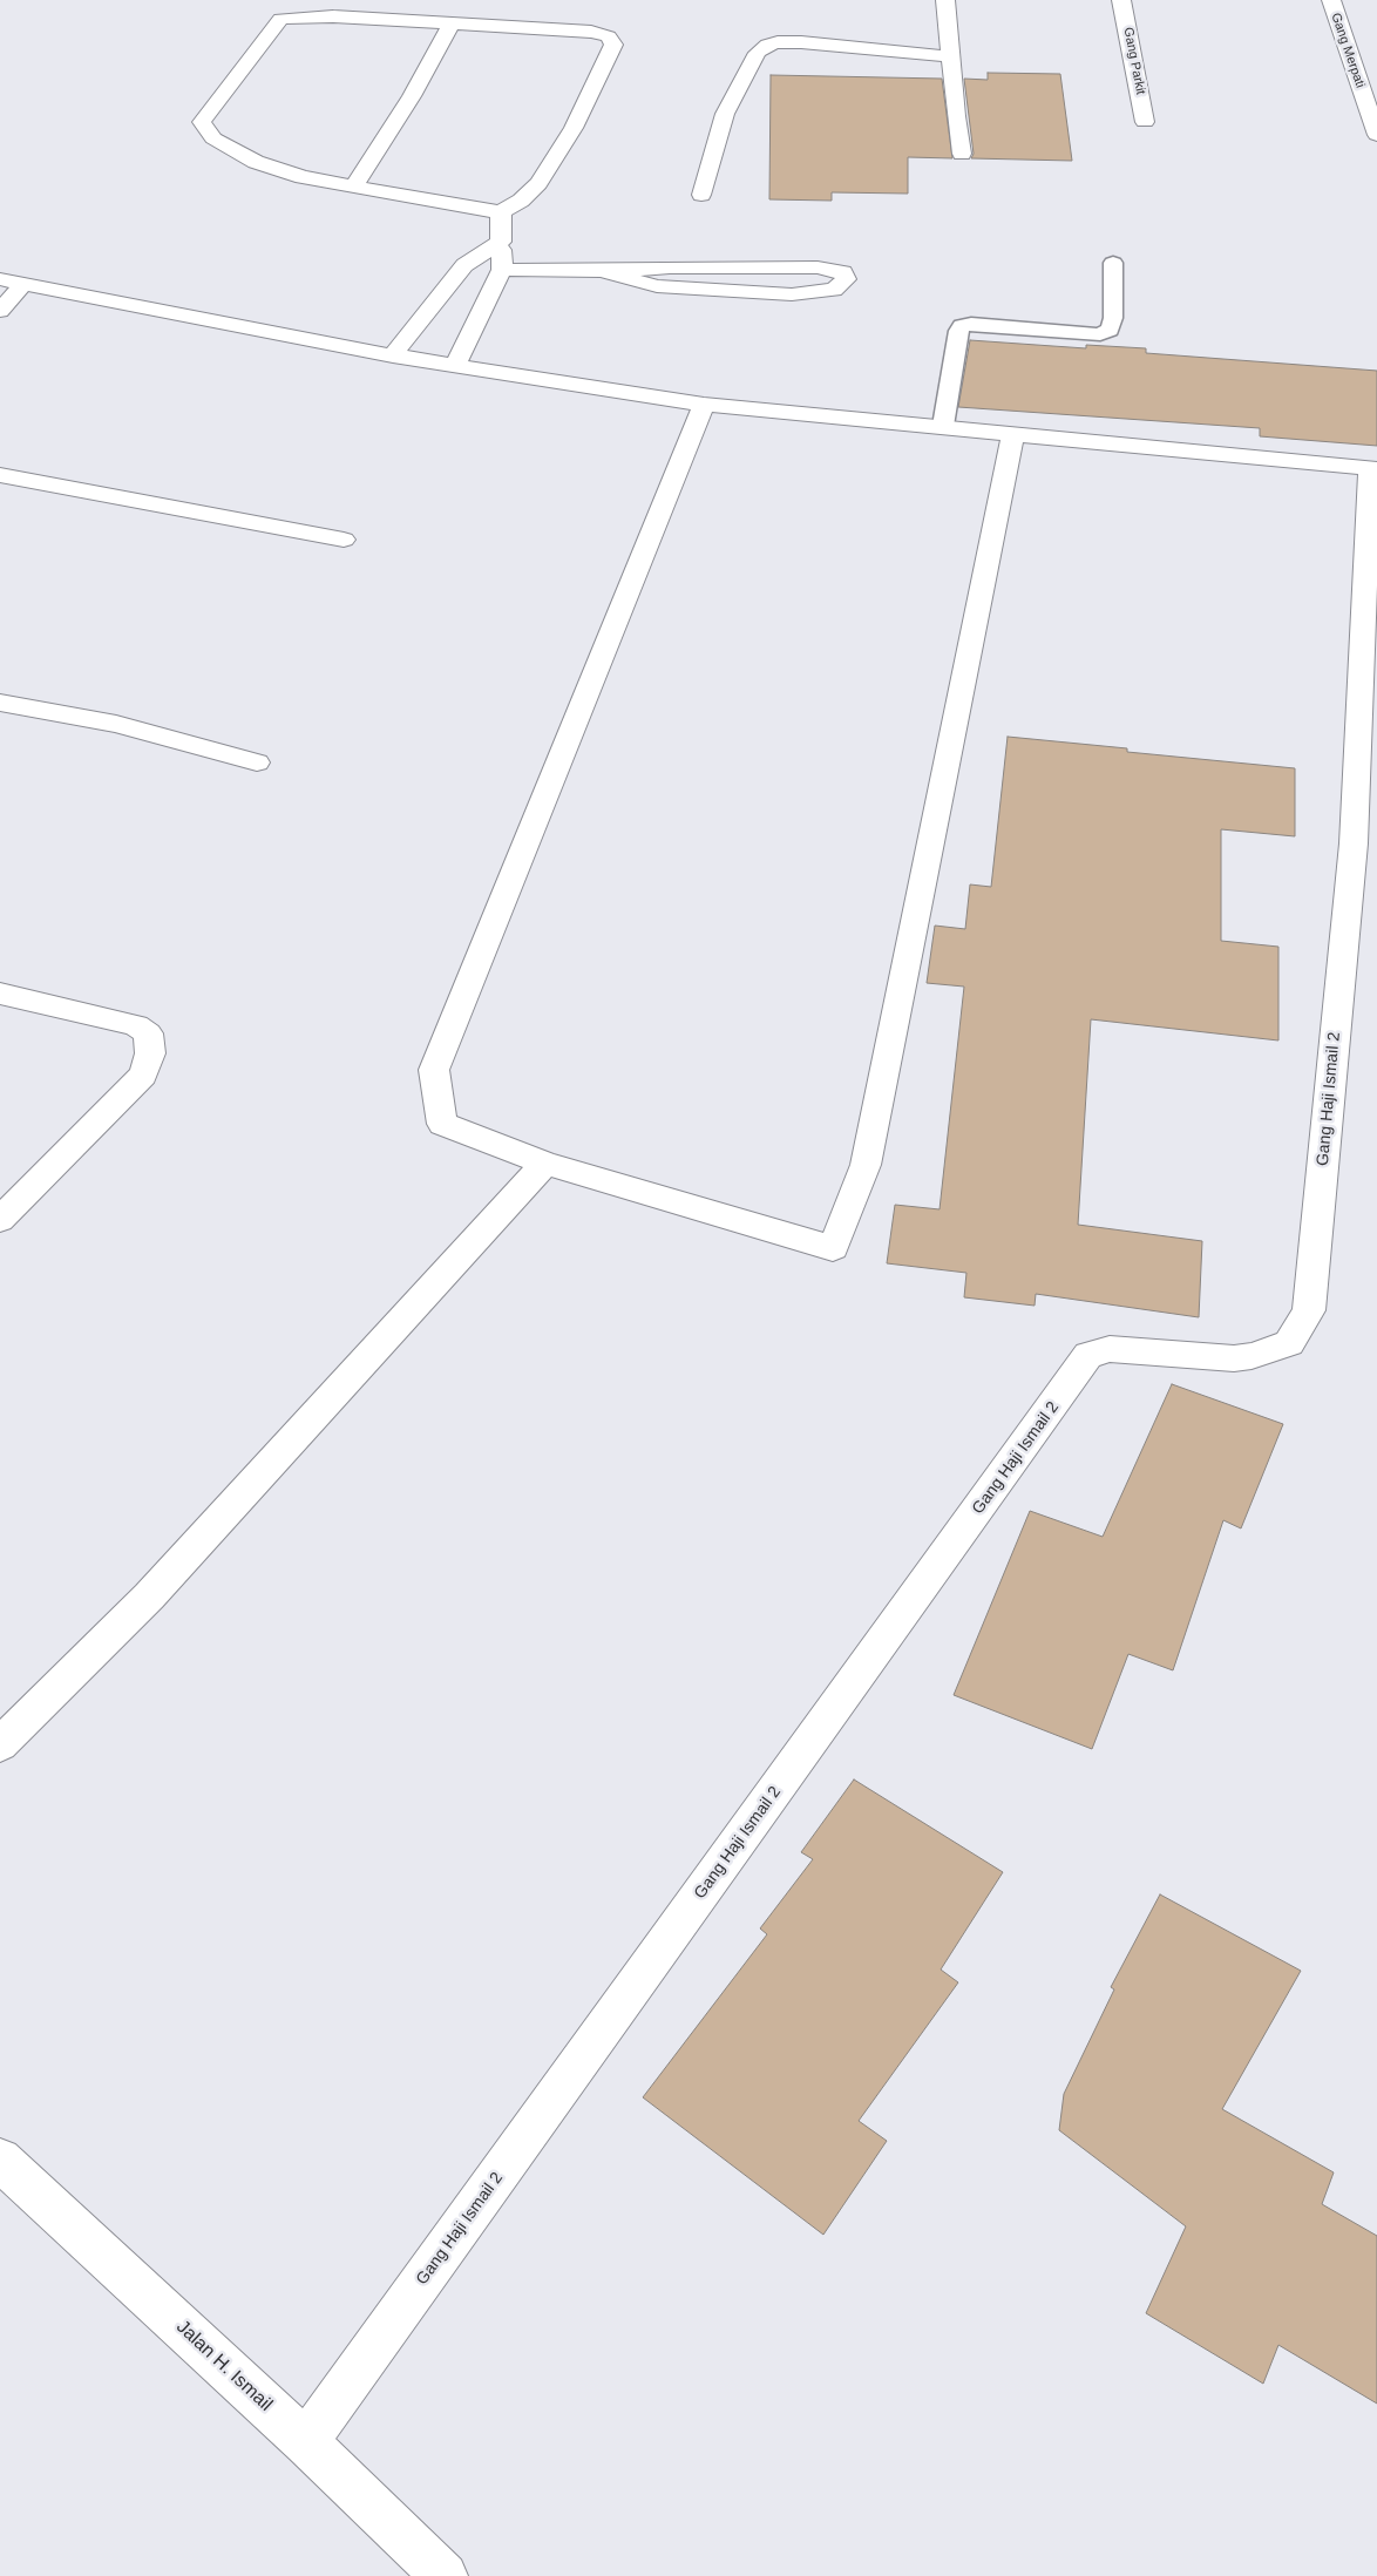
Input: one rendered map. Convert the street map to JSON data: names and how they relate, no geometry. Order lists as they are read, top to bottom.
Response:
{
  "streets": {
    "street": [
      "Gang Merpati",
      "Gang Parkit",
      "Gang Haji Ismail 2",
      "Jalan H. Ismail"
    ]
  },
  "crossings": [
    ["Gang Haji Ismail 2", "Jalan H. Ismail"]
  ]
}
